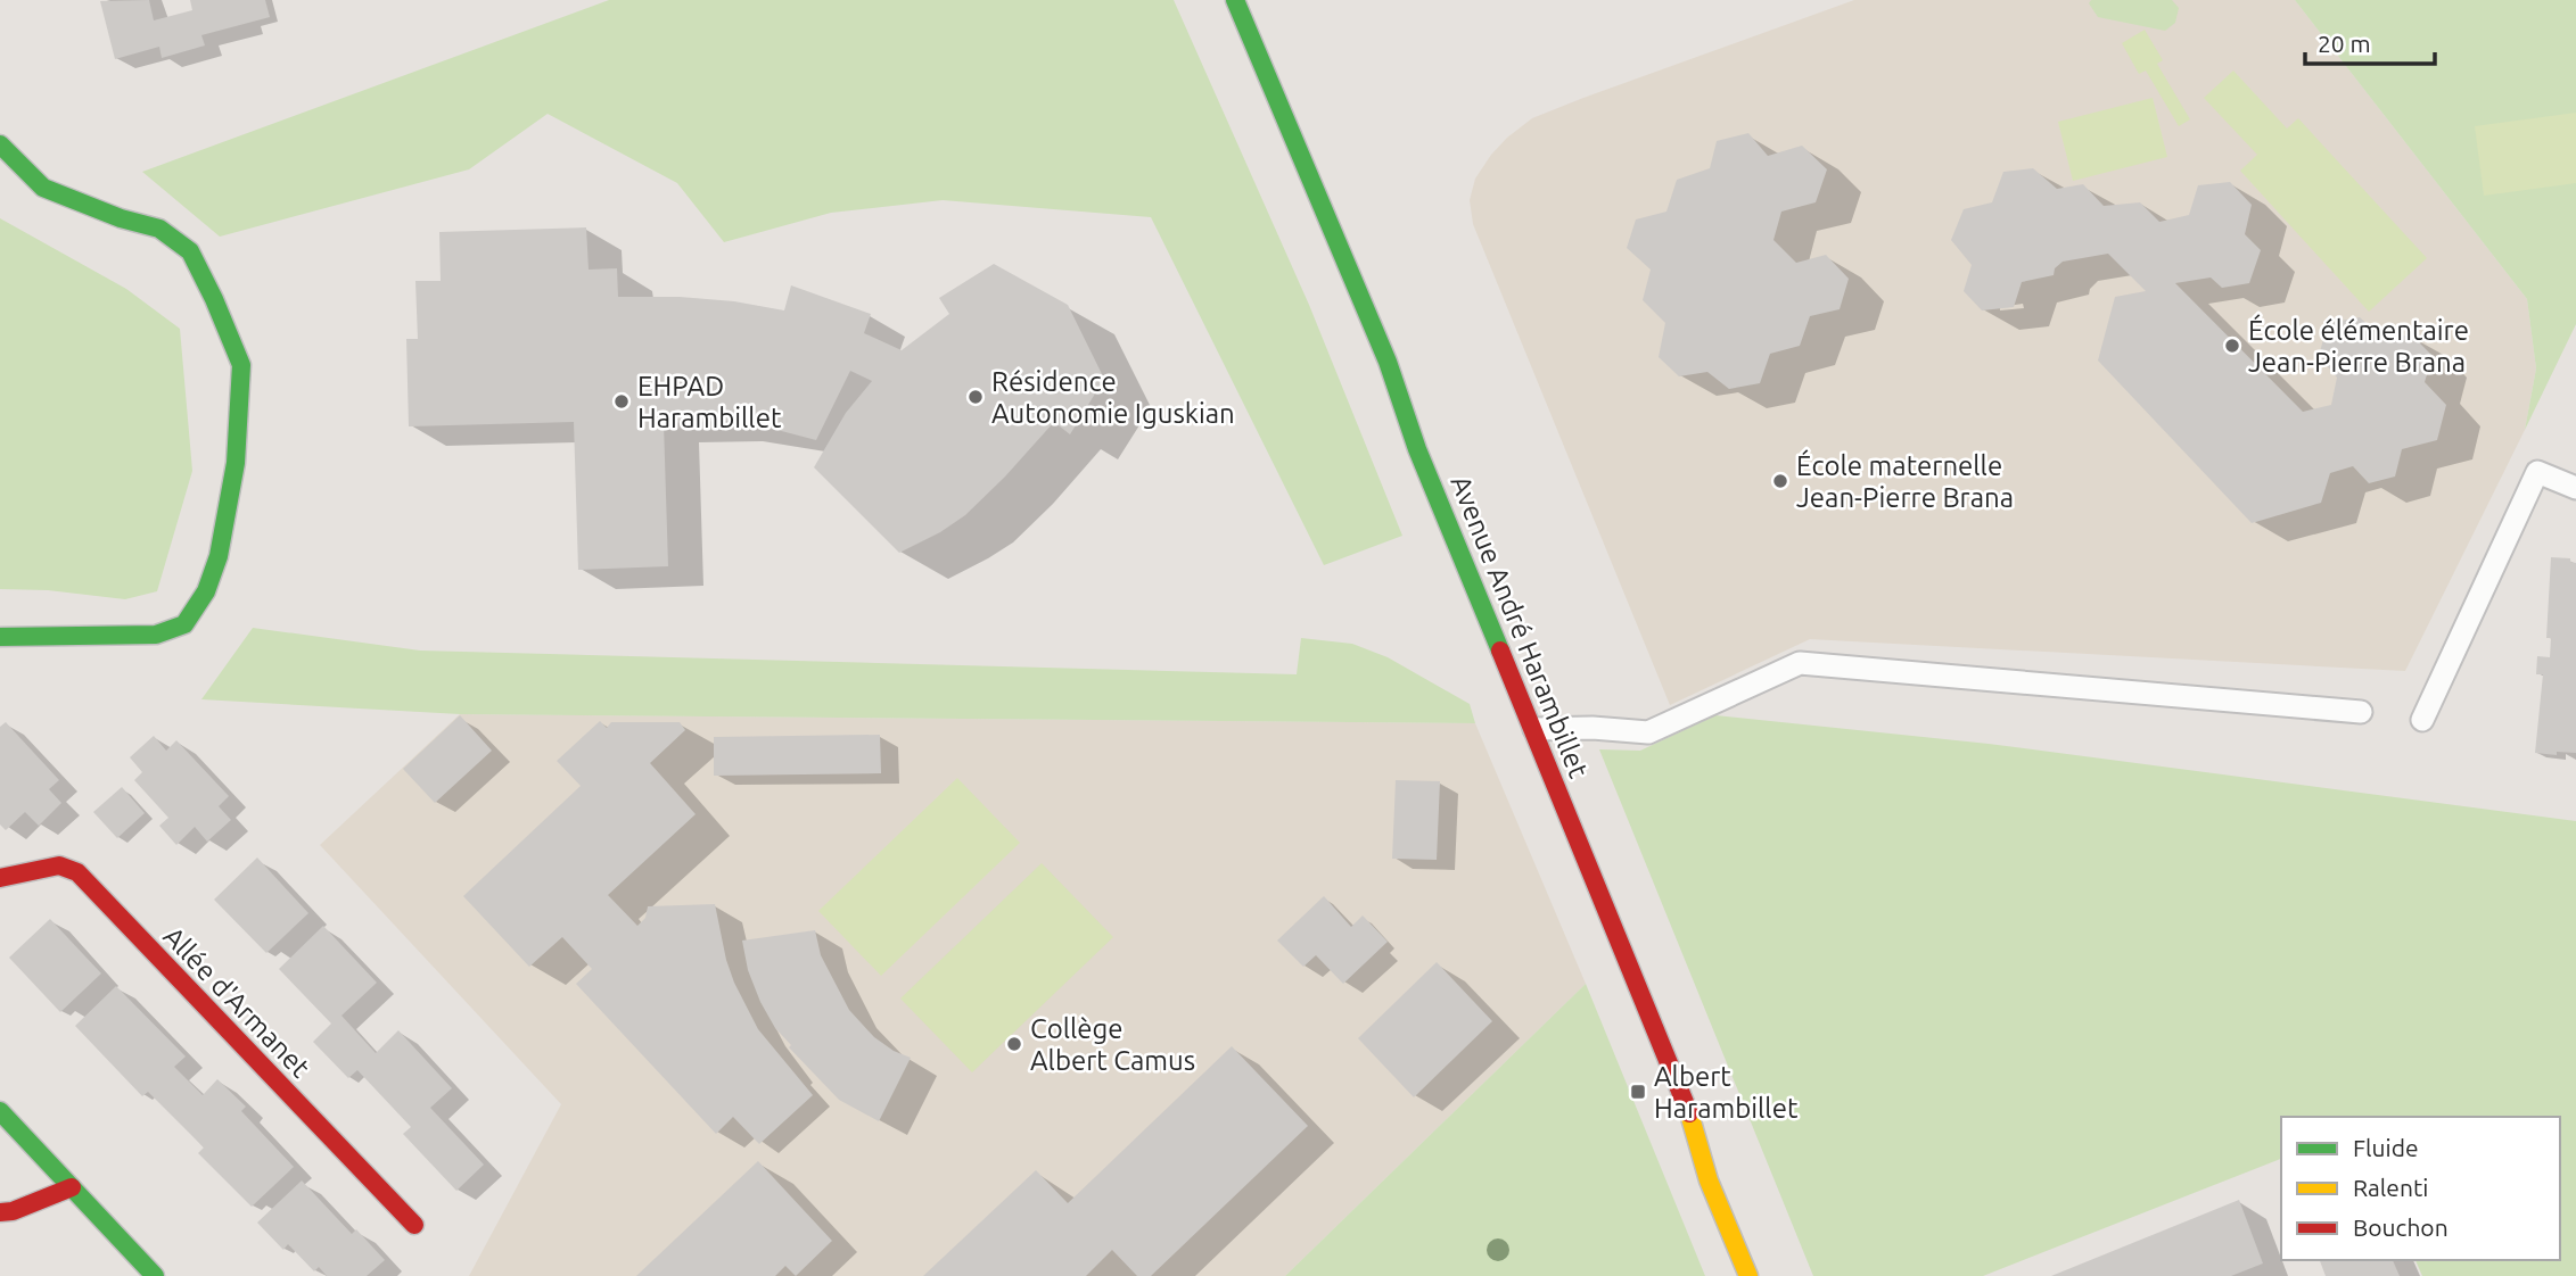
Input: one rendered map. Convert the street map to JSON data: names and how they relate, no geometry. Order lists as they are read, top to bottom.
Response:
{
  "streets": {
    "street": ["Avenue André Harambillet", "Allée d'Armanet"]
  },
  "places": {
    "other": [
      "École élémentaire Jean-Pierre Brana",
      "Résidence Autonomie Iguskian",
      "EHPAD Harambillet",
      "École maternelle Jean-Pierre Brana",
      "Collège Albert Camus"
    ],
    "transit": ["Albert Harambillet"]
  },
  "legend": ["Fluide", "Ralenti", "Bouchon"],
  "scale_bar": "20 m"
}
